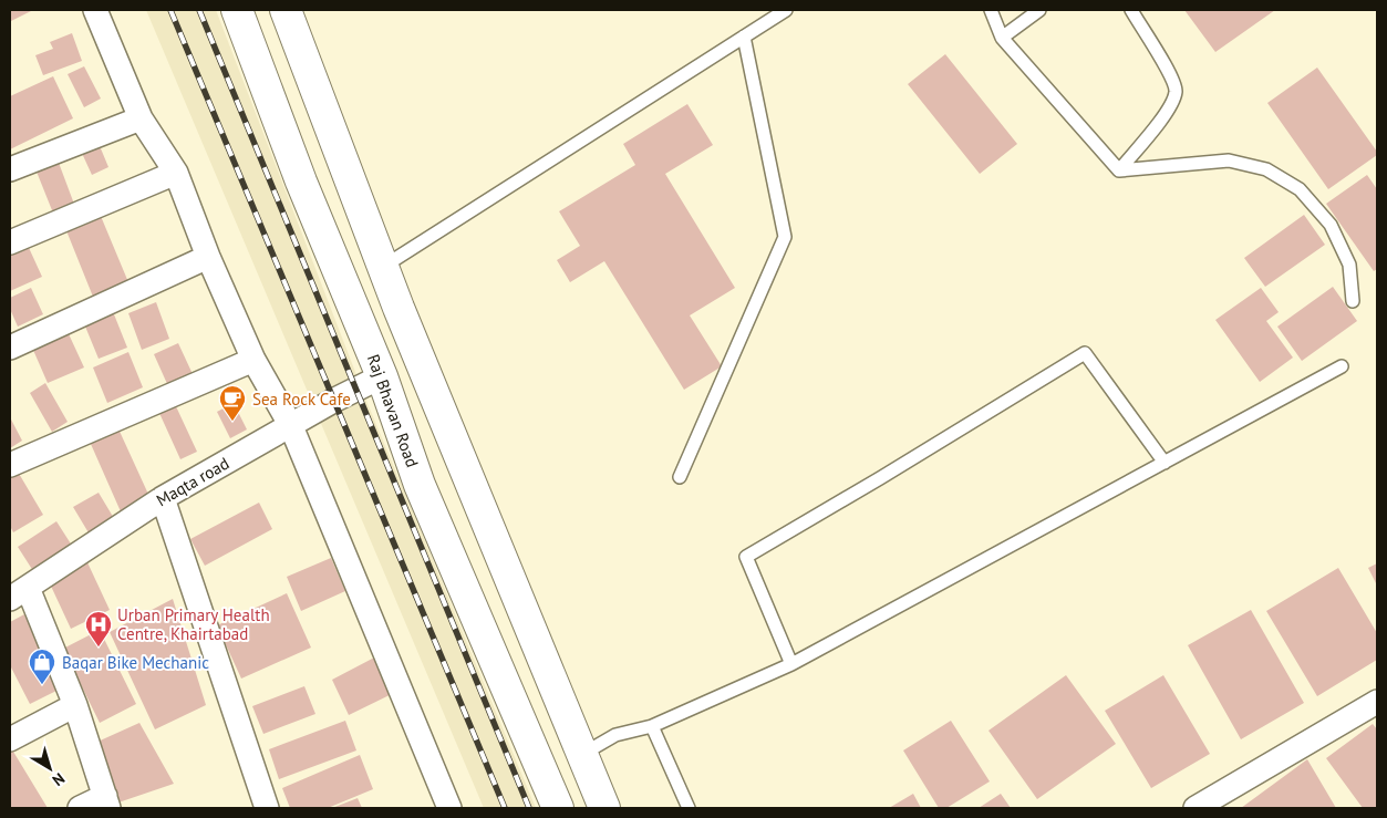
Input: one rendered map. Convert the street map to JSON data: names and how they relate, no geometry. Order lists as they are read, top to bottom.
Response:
{
  "streets": {
    "main road": ["Raj Bhavan Road"],
    "street": ["Maqta road"]
  },
  "crossings": [
    ["Raj Bhavan Road", "Maqta road"]
  ],
  "places": {
    "cafe": ["Sea Rock Cafe"],
    "hospital": ["Urban Primary Health Centre, Khairtabad"],
    "shop": ["Baqar Bike Mechanic"]
  },
  "north": "bottom right"
}
